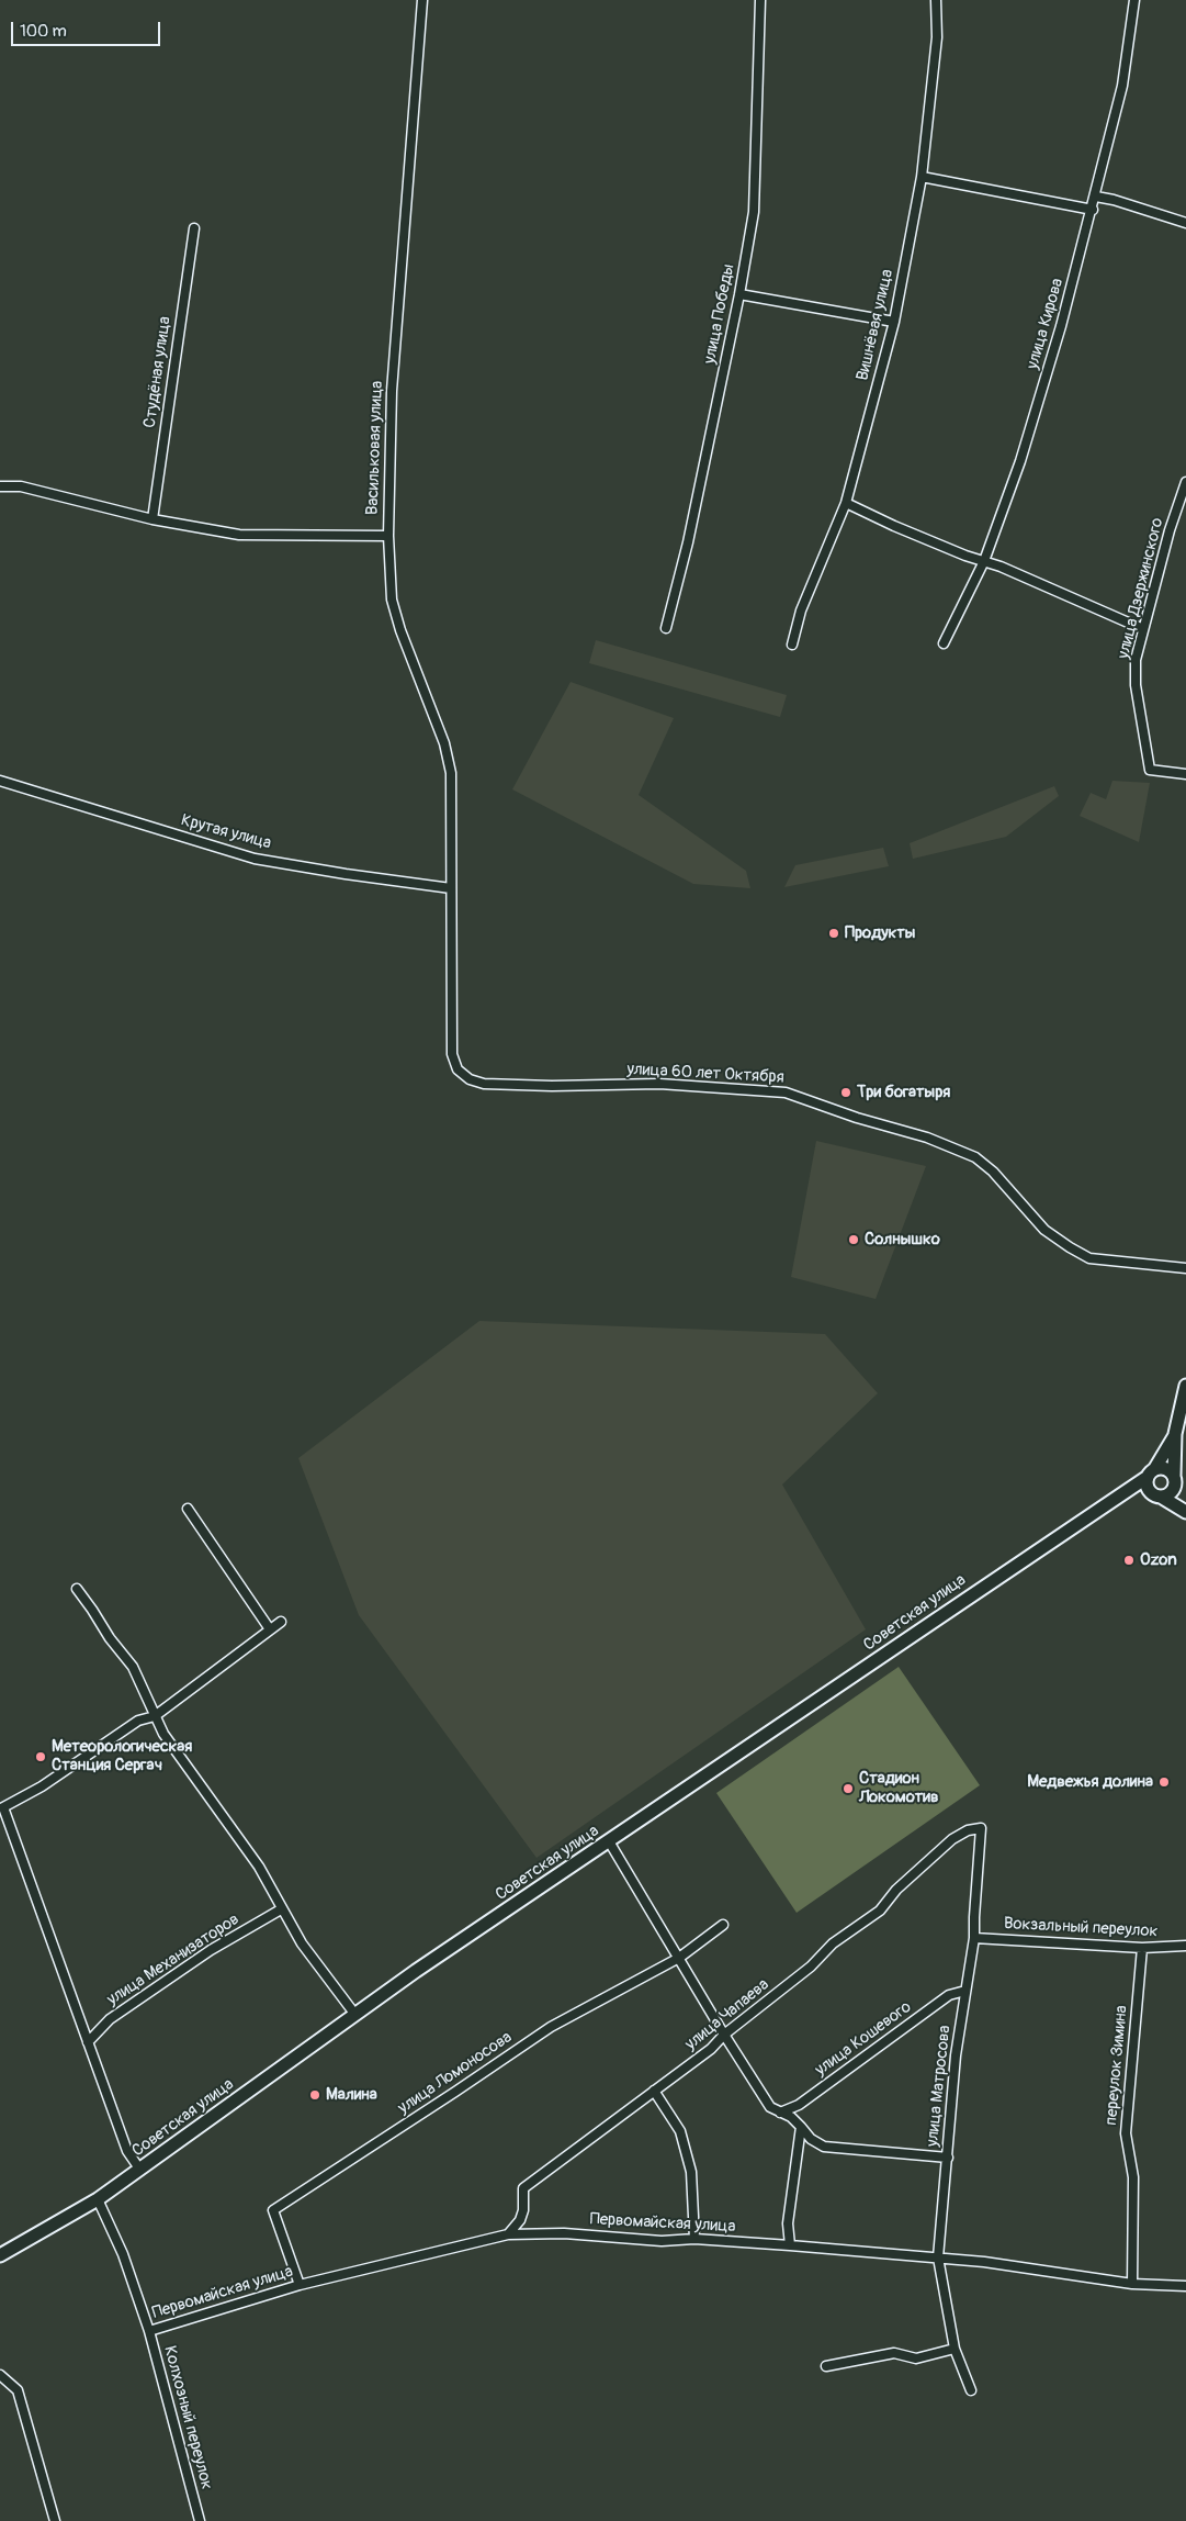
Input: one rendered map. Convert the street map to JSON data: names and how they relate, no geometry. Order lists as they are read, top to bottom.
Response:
{
  "streets": {
    "main road": ["Советская улица"],
    "street": [
      "улица Победы",
      "улица Кирова",
      "Вишнёвая улица",
      "Студёная улица",
      "Васильковая улица",
      "улица Дзержинского",
      "Крутая улица",
      "улица 60 лет Октября",
      "Вокзальный переулок",
      "улица Механизаторов",
      "улица Чапаева",
      "улица Кошевого",
      "переулок Зимина",
      "улица Ломоносова",
      "улица Матросова",
      "Первомайская улица",
      "Колхозный переулок"
    ]
  },
  "crossings": [
    ["Васильковая улица", "Крутая улица"],
    ["Васильковая улица", "улица 60 лет Октября"],
    ["Крутая улица", "улица 60 лет Октября"],
    ["Советская улица", "Колхозный переулок"],
    ["Вокзальный переулок", "переулок Зимина"],
    ["Вокзальный переулок", "улица Матросова"],
    ["улица Чапаева", "улица Матросова"],
    ["улица Чапаева", "Первомайская улица"],
    ["улица Кошевого", "улица Матросова"],
    ["переулок Зимина", "Первомайская улица"],
    ["улица Ломоносова", "Первомайская улица"],
    ["улица Матросова", "Первомайская улица"],
    ["Первомайская улица", "Колхозный переулок"]
  ],
  "places": [
    "Продукты",
    "Три богатыря",
    "Солнышко",
    "Ozon",
    "Метеорологическая Станция Сергач",
    "Медвежья долина",
    "Стадион Локомотив",
    "Малина"
  ],
  "scale_bar": "100 m"
}
